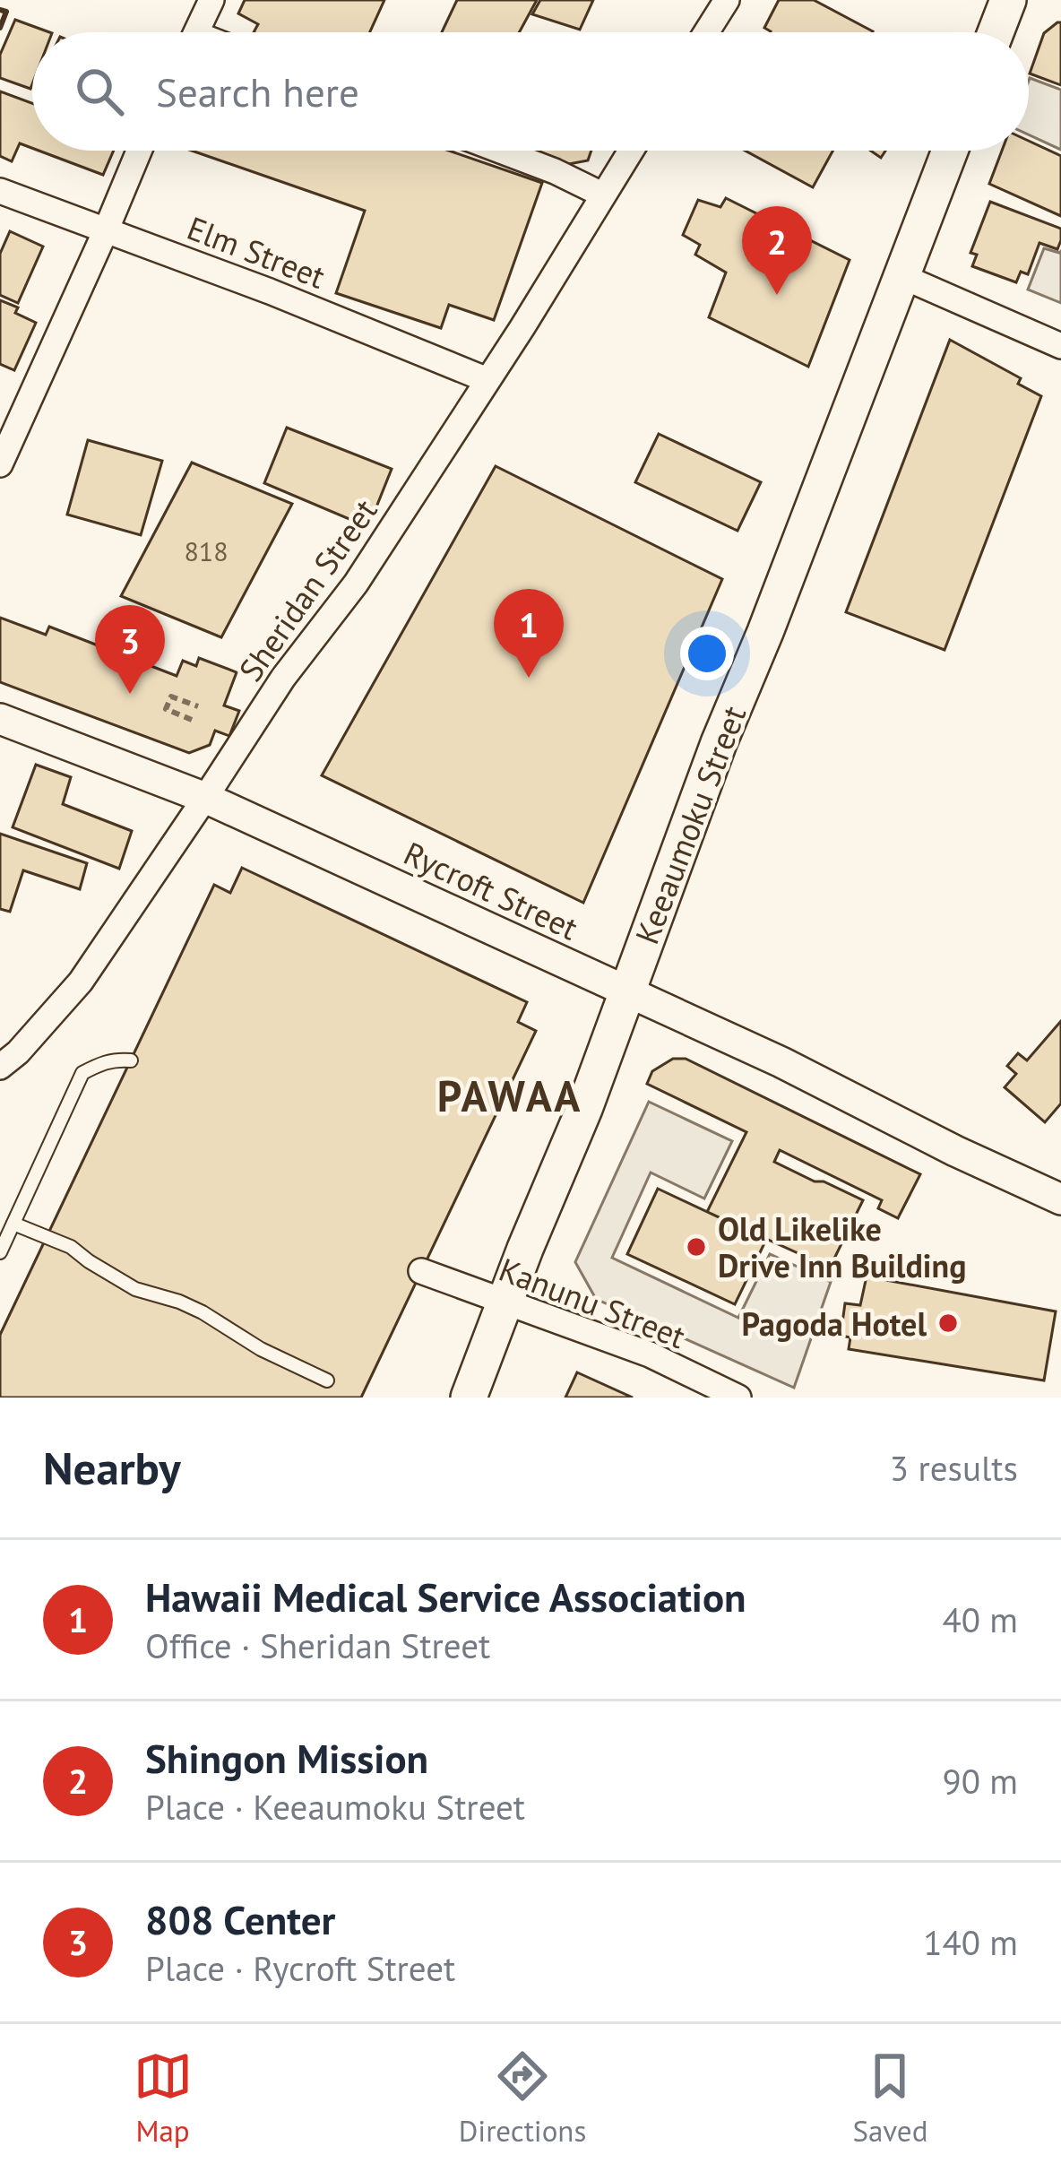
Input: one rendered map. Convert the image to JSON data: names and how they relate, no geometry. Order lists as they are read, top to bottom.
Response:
{
  "streets": {
    "main road": ["Keeaumoku Street"],
    "street": [
      "Elm Street",
      "Sheridan Street",
      "Rycroft Street",
      "Kanunu Street"
    ]
  },
  "crossings": [
    ["Elm Street", "Sheridan Street"],
    ["Sheridan Street", "Rycroft Street"],
    ["Keeaumoku Street", "Rycroft Street"],
    ["Keeaumoku Street", "Kanunu Street"]
  ],
  "districts": ["PAWAA"],
  "places": ["Old Likelike Drive Inn Building", "Pagoda Hotel"],
  "house_numbers": ["818"],
  "page": {
    "search": "Search here",
    "pins": ["2", "1", "3"],
    "heading": ["Nearby", "3 results"],
    "list": [
      {
        "mark": "1",
        "name": "Hawaii Medical Service Association",
        "note": "Office · Sheridan Street",
        "value": "40 m"
      },
      {
        "mark": "2",
        "name": "Shingon Mission",
        "note": "Place · Keeaumoku Street",
        "value": "90 m"
      },
      {
        "mark": "3",
        "name": "808 Center",
        "note": "Place · Rycroft Street",
        "value": "140 m"
      }
    ],
    "nav": ["Map", "Directions", "Saved"]
  }
}
